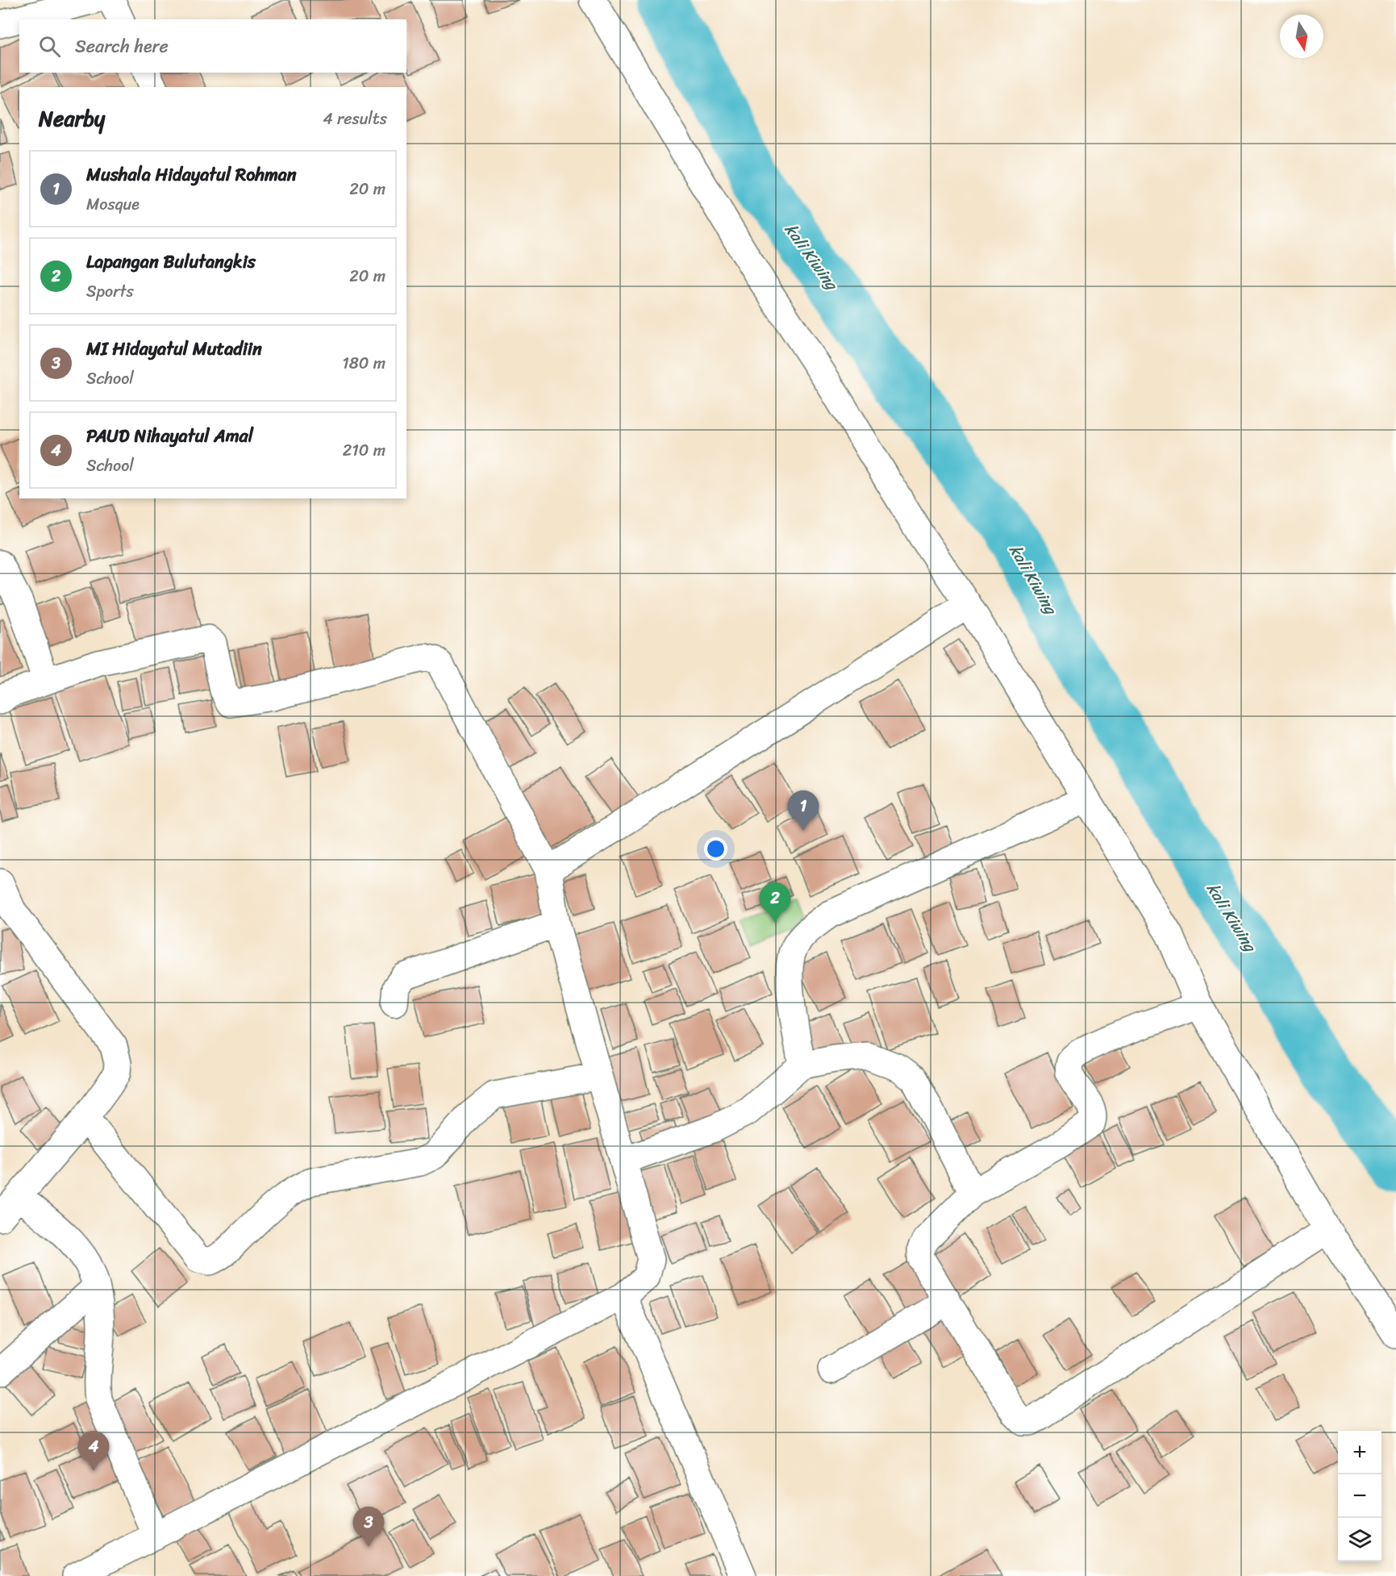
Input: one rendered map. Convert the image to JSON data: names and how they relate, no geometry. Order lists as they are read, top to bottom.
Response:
{
  "water": ["kali Kiwing"],
  "north": "bottom",
  "page": {
    "search": "Search here",
    "heading": ["Nearby", "4 results"],
    "list": [
      {
        "mark": "1",
        "name": "Mushala Hidayatul Rohman",
        "note": "Mosque",
        "value": "20 m"
      },
      {
        "mark": "2",
        "name": "Lapangan Bulutangkis",
        "note": "Sports",
        "value": "20 m"
      },
      {
        "mark": "3",
        "name": "MI Hidayatul Mutadiin",
        "note": "School",
        "value": "180 m"
      },
      {
        "mark": "4",
        "name": "PAUD Nihayatul Amal",
        "note": "School",
        "value": "210 m"
      }
    ],
    "pins": [
      "1",
      "2",
      "4",
      "3"
    ],
    "map_buttons": ["+", "−"]
  }
}
